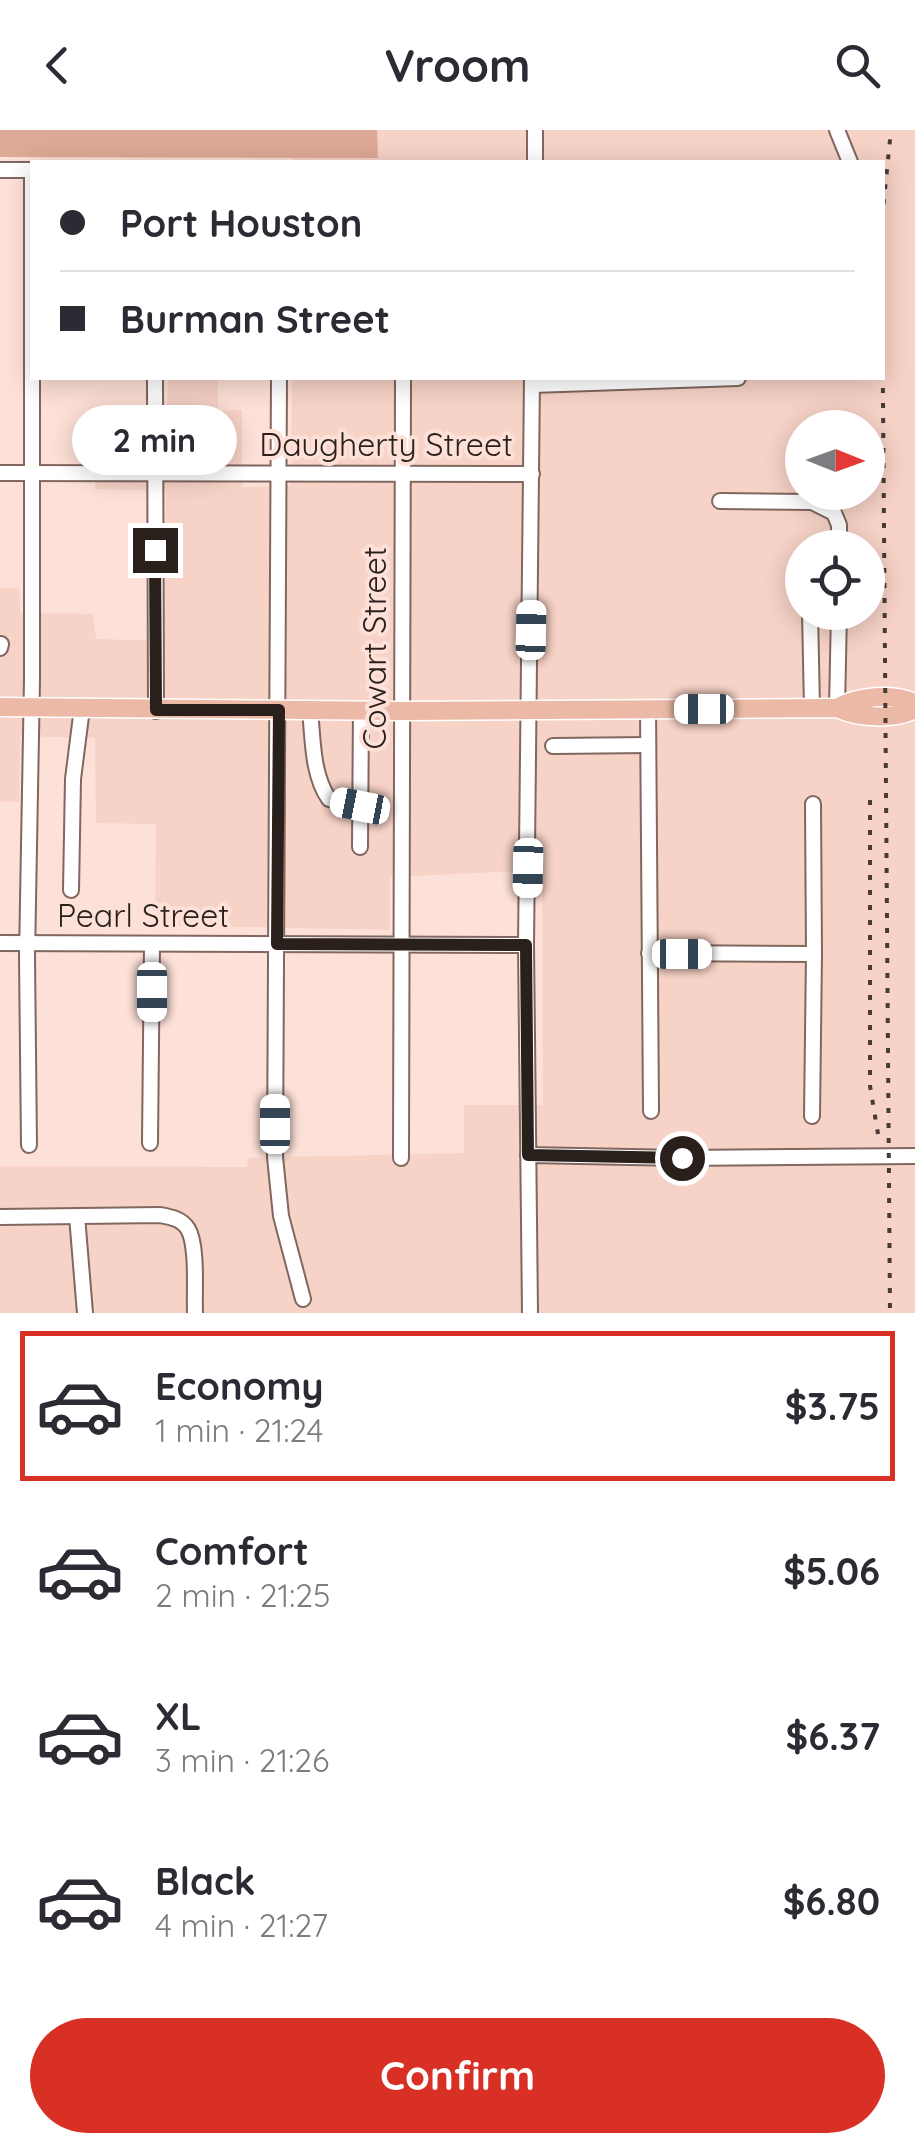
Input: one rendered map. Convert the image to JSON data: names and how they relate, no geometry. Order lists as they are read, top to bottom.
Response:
{
  "streets": {
    "street": ["Daugherty Street", "Cowart Street", "Pearl Street"]
  },
  "crossings": [
    ["Daugherty Street", "Cowart Street"],
    ["Cowart Street", "Pearl Street"]
  ],
  "north": "right",
  "page": {
    "header": "Vroom",
    "banner": ["Port Houston", "Burman Street"],
    "bubble": "2 min",
    "list": [
      {
        "name": "Economy",
        "note": "1 min · 21:24",
        "value": "$3.75"
      },
      {
        "name": "Comfort",
        "note": "2 min · 21:25",
        "value": "$5.06"
      },
      {
        "name": "XL",
        "note": "3 min · 21:26",
        "value": "$6.37"
      },
      {
        "name": "Black",
        "note": "4 min · 21:27",
        "value": "$6.80"
      }
    ],
    "buttons": "Confirm"
  }
}
